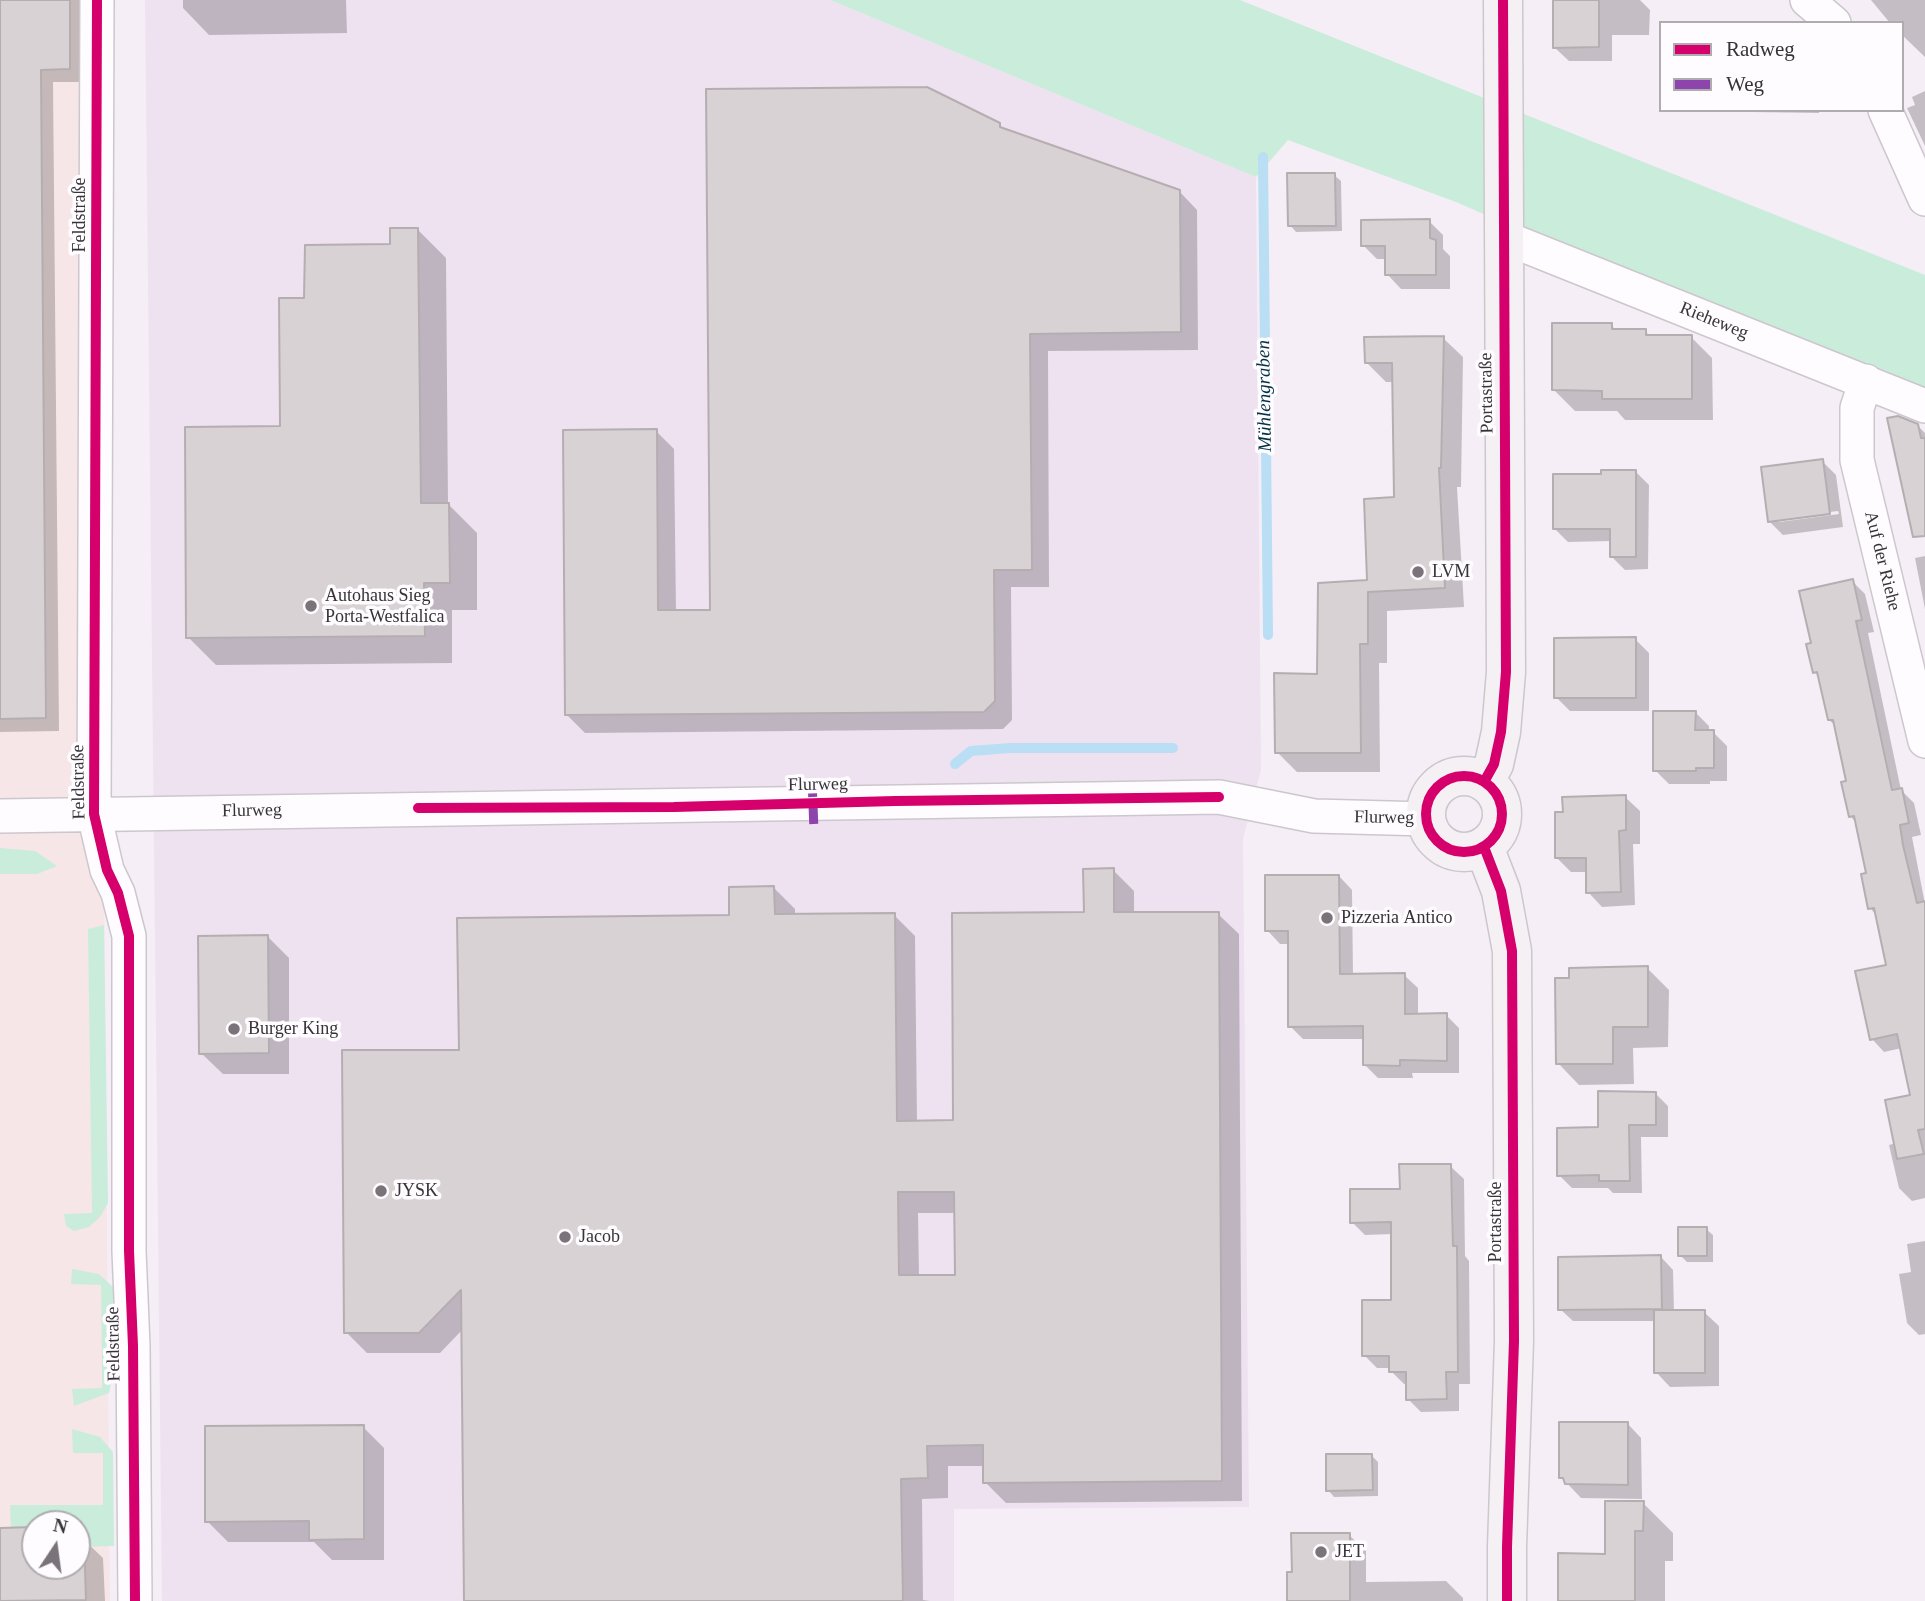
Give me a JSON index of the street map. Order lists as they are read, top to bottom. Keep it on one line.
{"streets":{"main road":["Portastraße"],"street":["Feldstraße","Rieheweg","Auf der Riehe","Flurweg"]},"crossings":[["Feldstraße","Flurweg"],["Rieheweg","Portastraße"],["Rieheweg","Auf der Riehe"],["Portastraße","Flurweg"]],"water":["Mühlengraben"],"places":["LVM","Autohaus Sieg Porta-Westfalica","Pizzeria Antico","Burger King","JYSK","Jacob","JET"],"legend":["Radweg","Weg"],"north":"top"}
